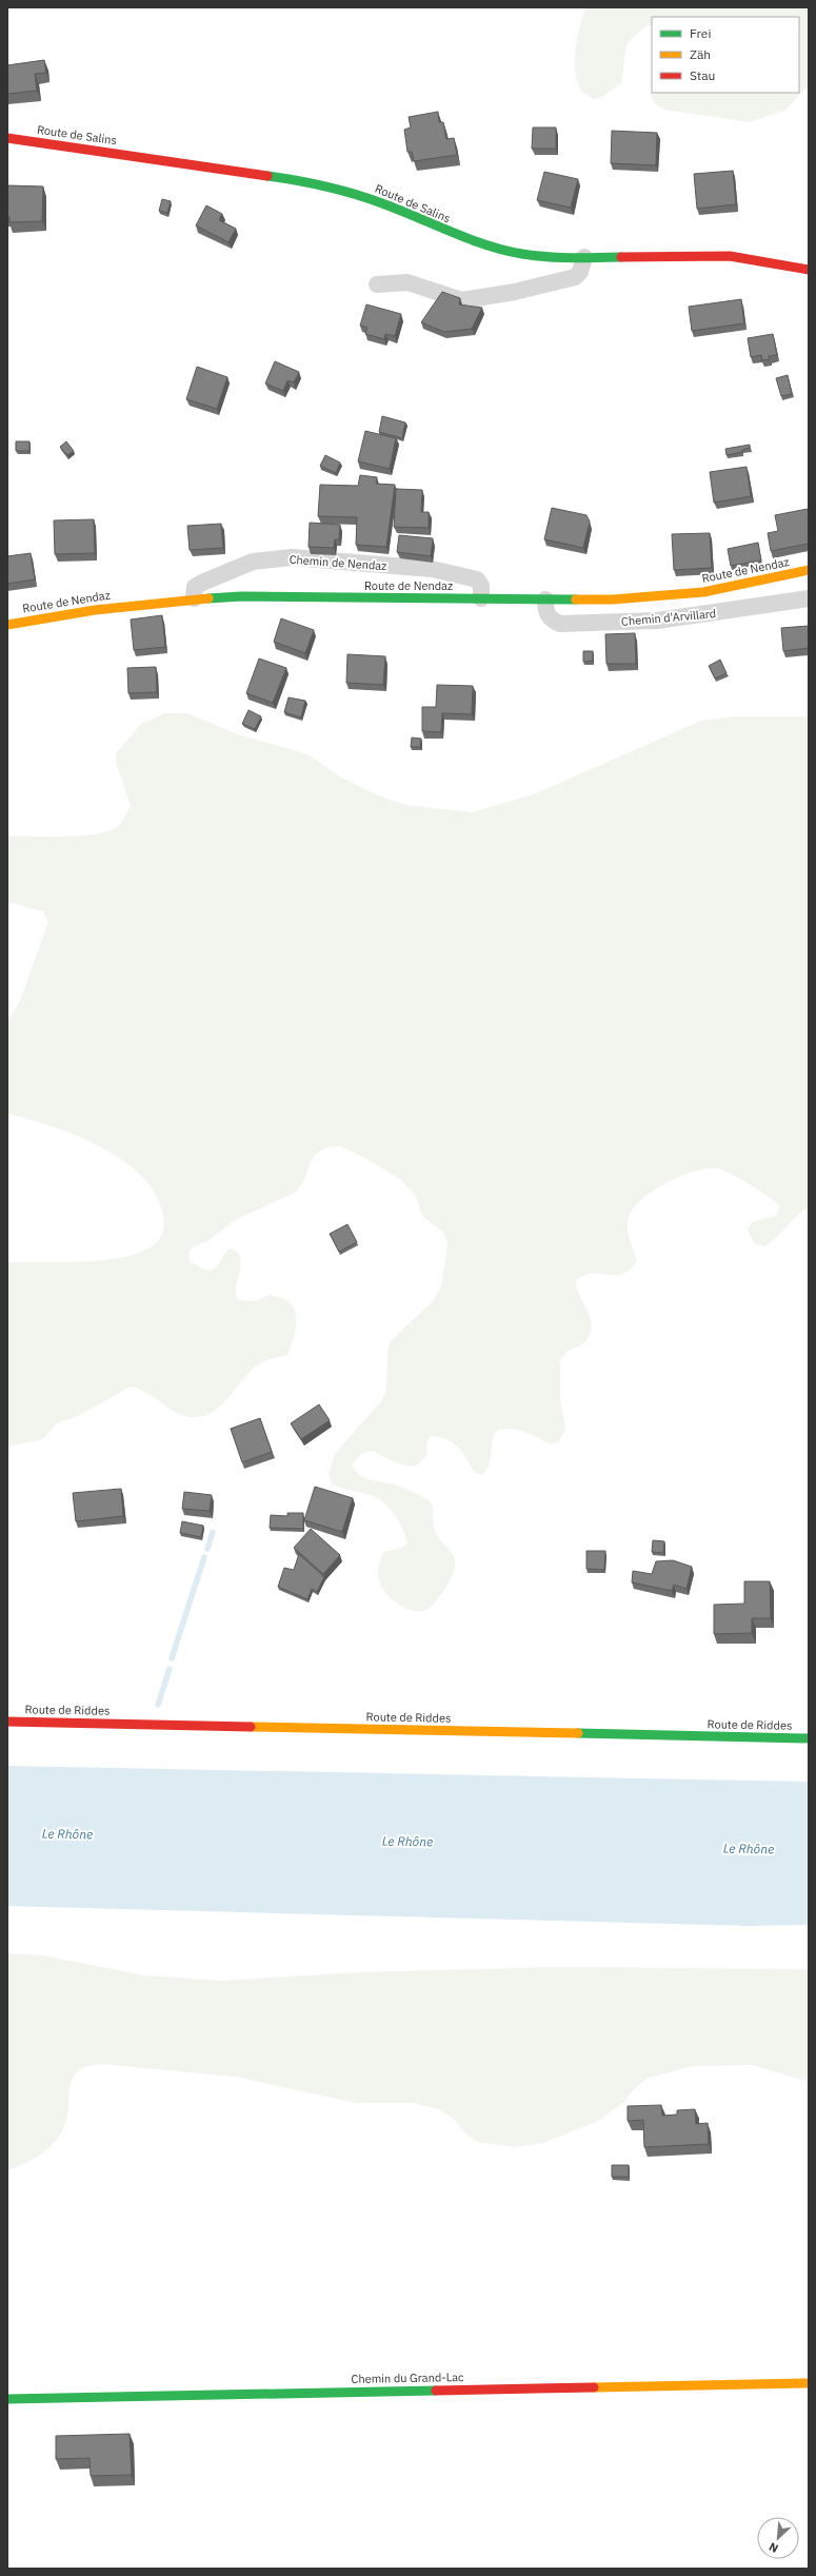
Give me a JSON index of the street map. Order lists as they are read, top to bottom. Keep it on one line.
{"streets":{"street":["Route de Salins","Chemin de Nendaz","Route de Nendaz","Chemin d'Arvillard","Route de Riddes","Chemin du Grand-Lac"]},"crossings":[["Chemin de Nendaz","Route de Nendaz"],["Route de Nendaz","Chemin d'Arvillard"]],"water":["Le Rhône"],"legend":["Frei","Zäh","Stau"],"north":"bottom left"}
